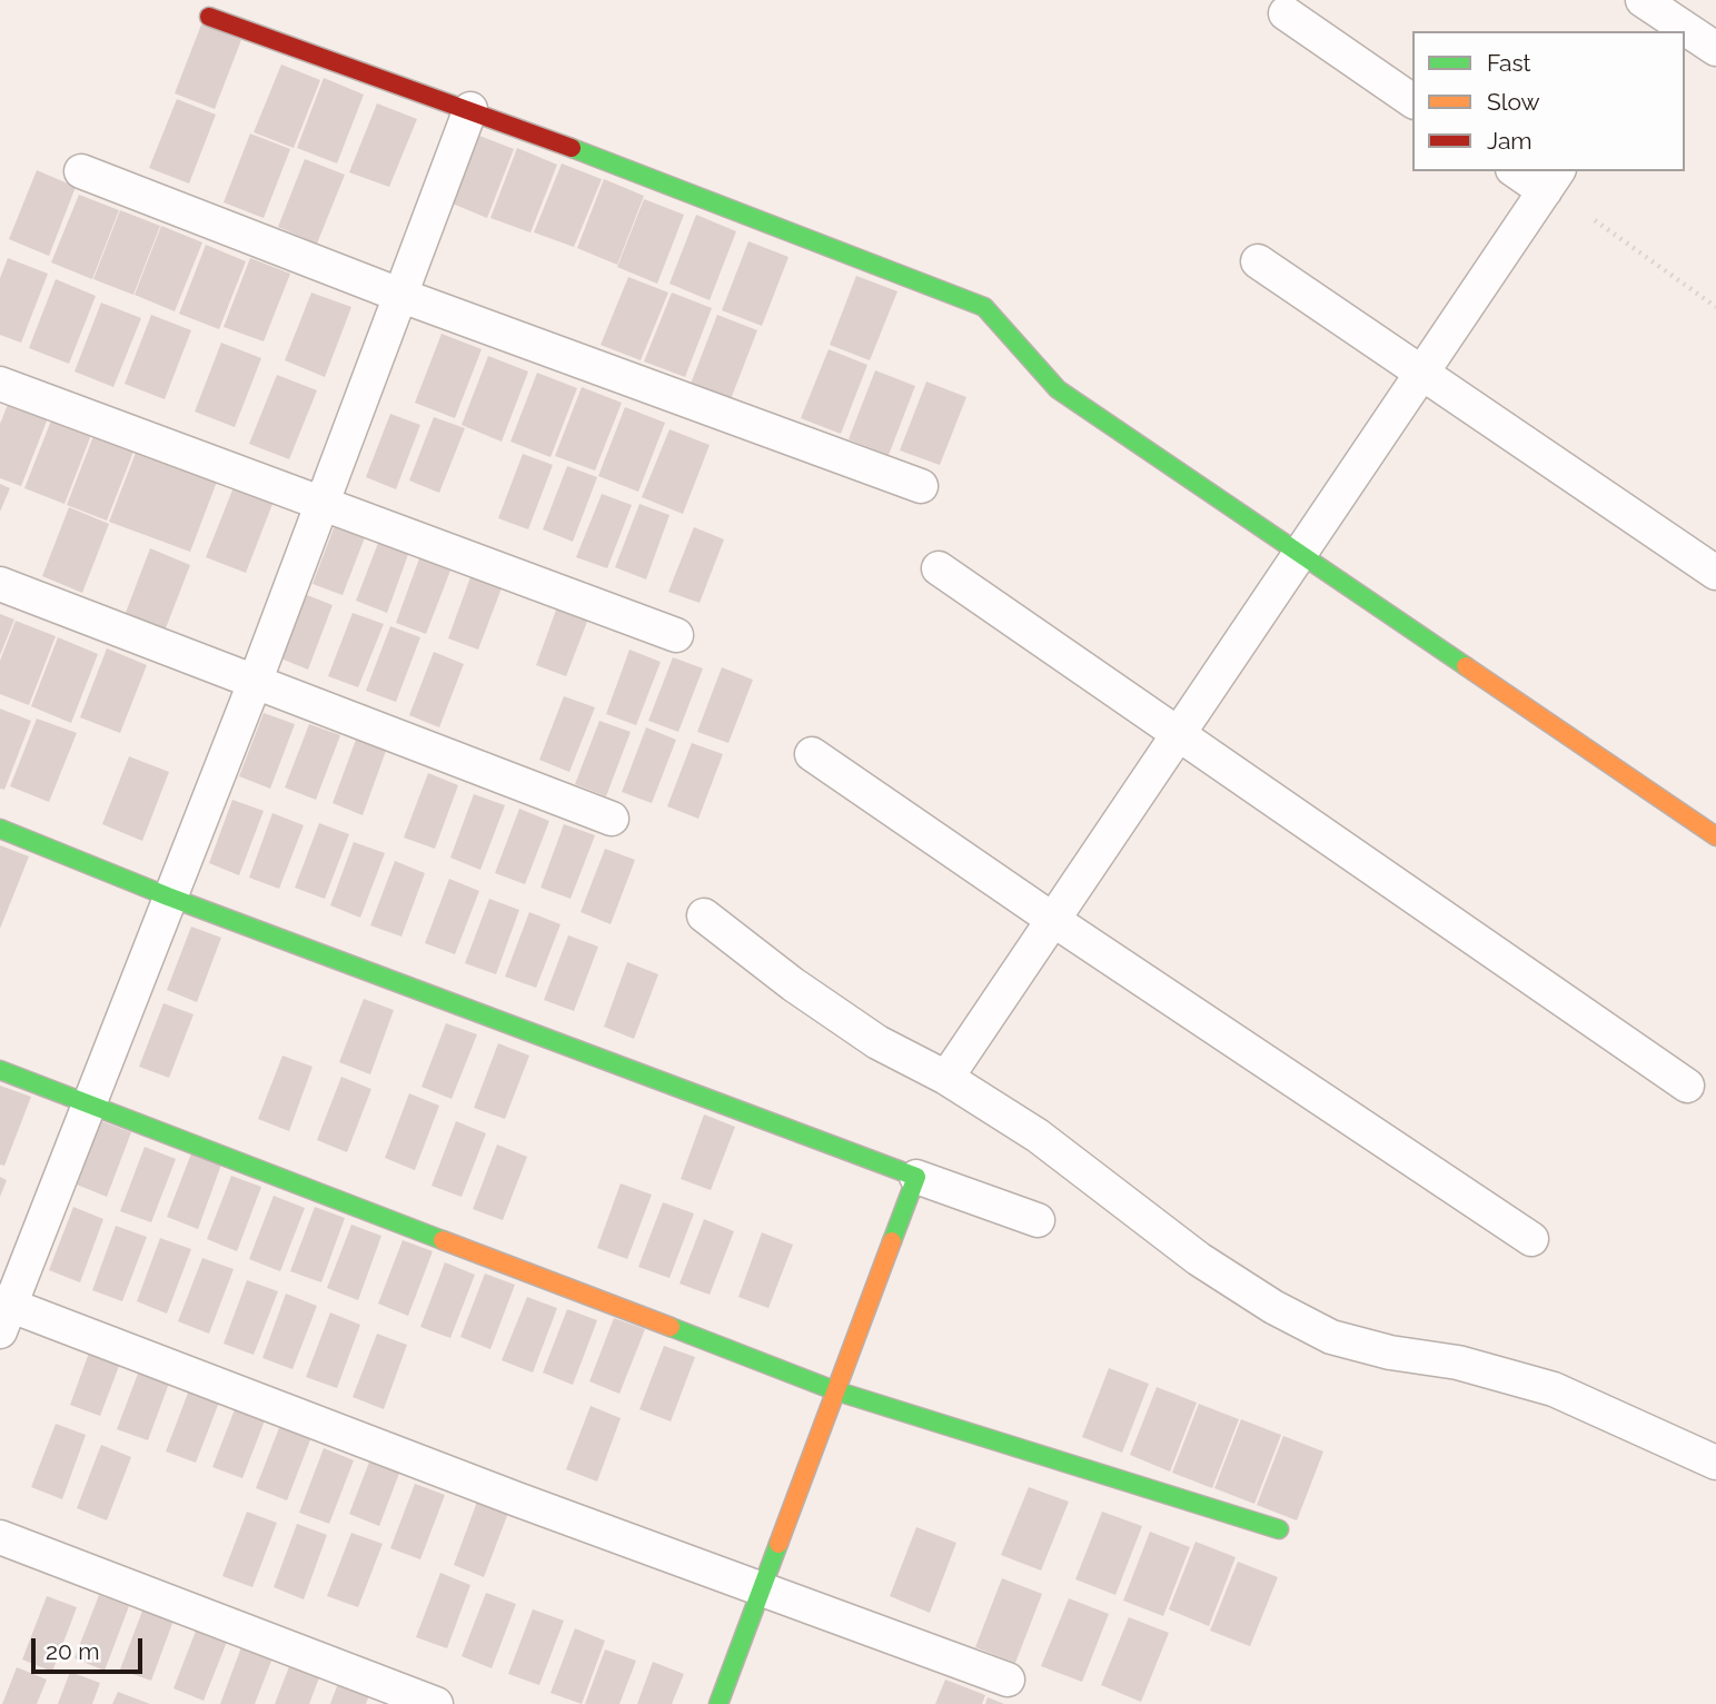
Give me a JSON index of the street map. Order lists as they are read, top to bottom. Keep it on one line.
{"legend":["Fast","Slow","Jam"],"scale_bar":"20 m"}
